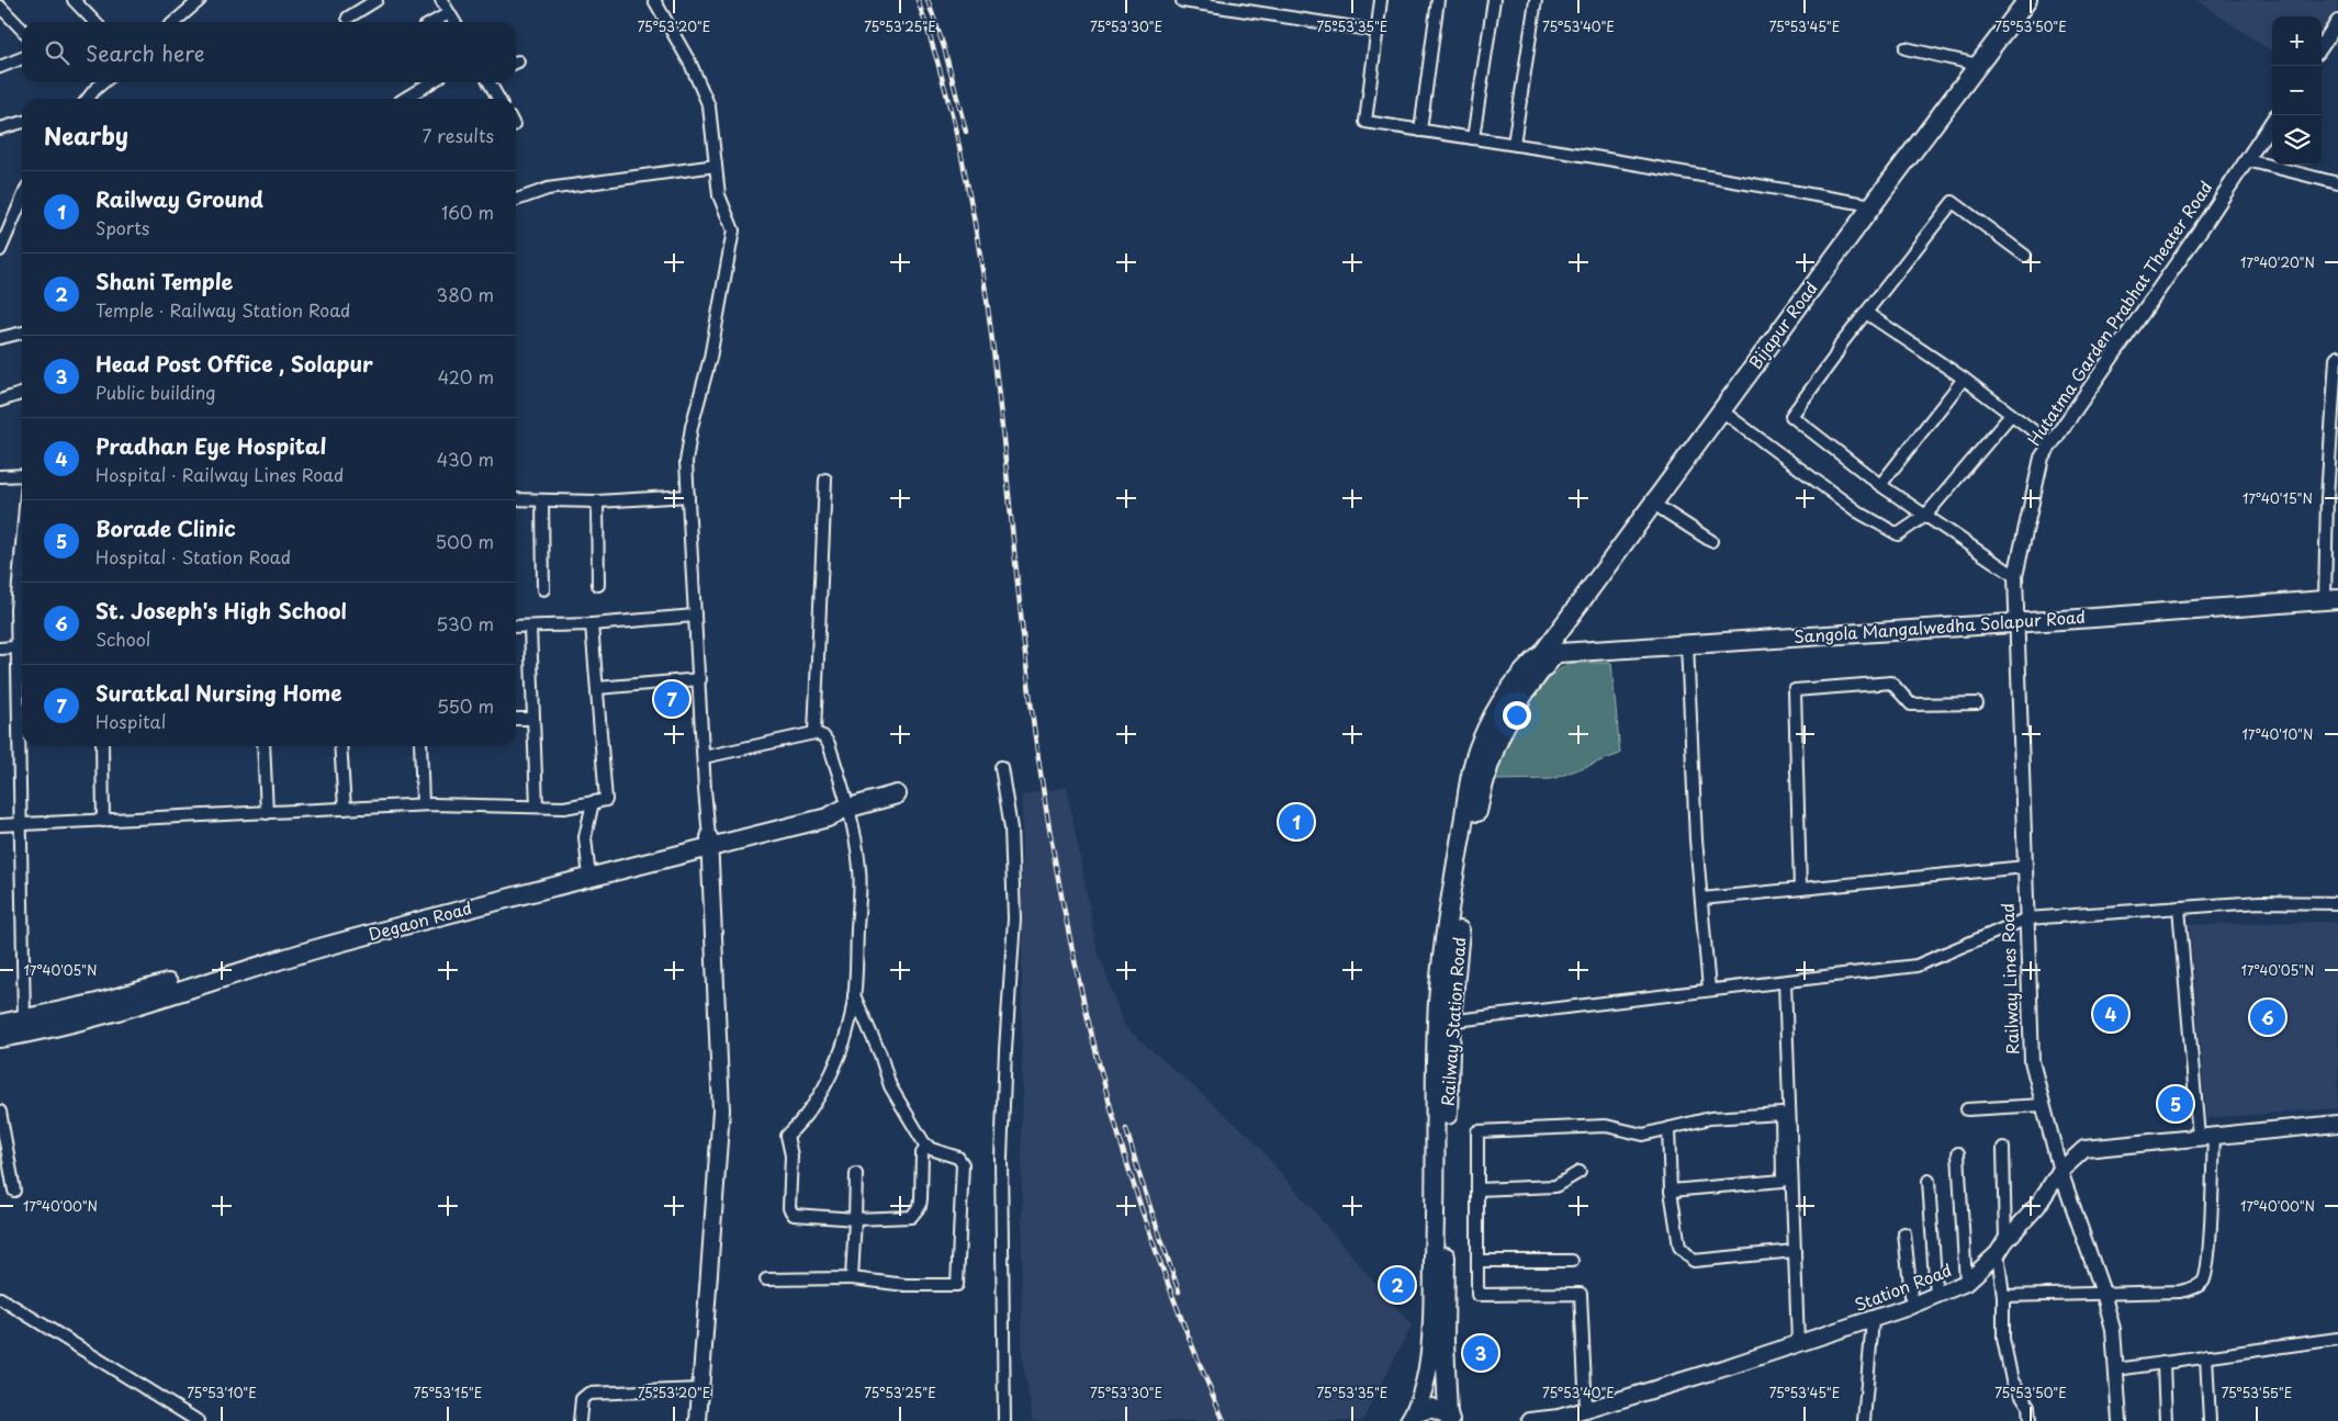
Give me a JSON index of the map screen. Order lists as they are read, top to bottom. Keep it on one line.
{"streets":{"main road":["Bijapur Road","Sangola Mangalwedha Solapur Road","Degaon Road","Railway Station Road","Station Road"],"street":["Hutatma Garden Prabhat Theater Road","Railway Lines Road"]},"crossings":[["Hutatma Garden Prabhat Theater Road","Sangola Mangalwedha Solapur Road"],["Hutatma Garden Prabhat Theater Road","Railway Lines Road"],["Bijapur Road","Sangola Mangalwedha Solapur Road"],["Bijapur Road","Railway Station Road"],["Sangola Mangalwedha Solapur Road","Railway Lines Road"],["Sangola Mangalwedha Solapur Road","Railway Station Road"],["Railway Lines Road","Station Road"]],"page":{"map_buttons":["+","−"],"search":"Search here","heading":["Nearby","7 results"],"list":[{"mark":"1","name":"Railway Ground","note":"Sports","value":"160 m"},{"mark":"2","name":"Shani Temple","note":"Temple · Railway Station Road","value":"380 m"},{"mark":"3","name":"Head Post Office , Solapur","note":"Public building","value":"420 m"},{"mark":"4","name":"Pradhan Eye Hospital","note":"Hospital · Railway Lines Road","value":"430 m"},{"mark":"5","name":"Borade Clinic","note":"Hospital · Station Road","value":"500 m"},{"mark":"6","name":"St. Joseph's High School","note":"School","value":"530 m"},{"mark":"7","name":"Suratkal Nursing Home","note":"Hospital","value":"550 m"}],"pins":["7","1","4","6","5","2","3"]},"coordinates":["75°53'20\"E","75°53'25\"E","75°53'30\"E","75°53'35\"E","75°53'40\"E","75°53'45\"E","75°53'50\"E","17°40'20\"N","17°40'15\"N","17°40'10\"N","17°40'05\"N","17°40'00\"N","75°53'10\"E","75°53'15\"E","75°53'55\"E"]}
